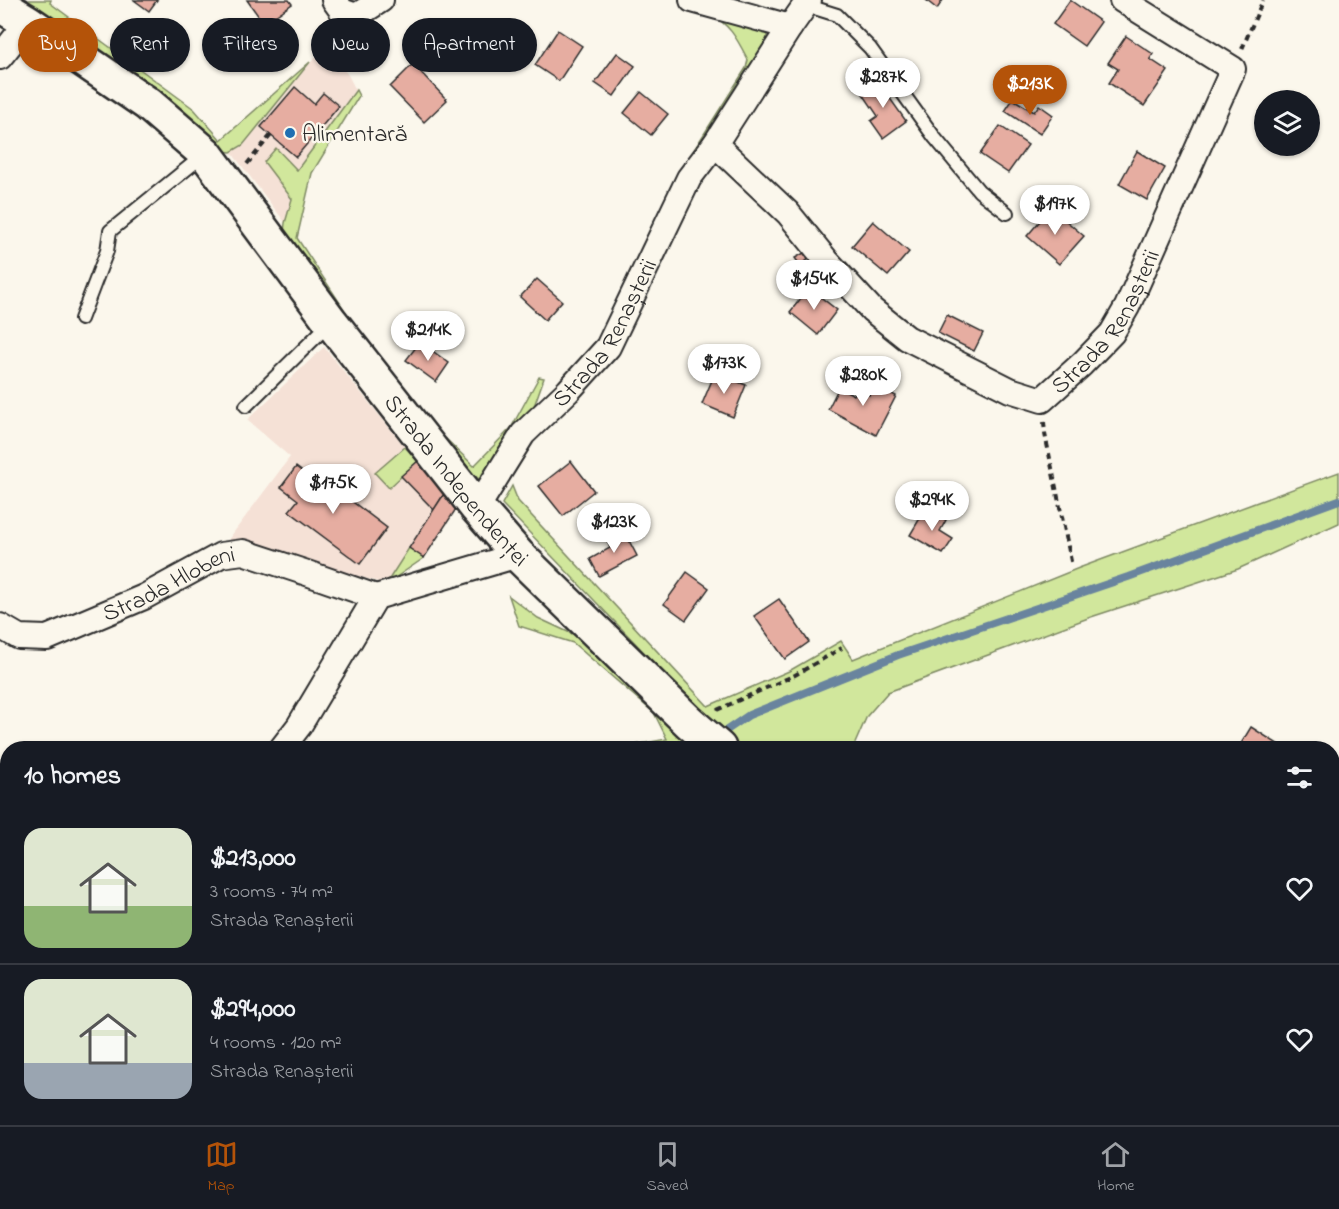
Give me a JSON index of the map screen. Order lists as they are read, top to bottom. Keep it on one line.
{"streets":{"main road":["Strada Independenței"],"street":["Strada Renașterii","Strada Hlobeni"]},"crossings":[["Strada Renașterii","Strada Independenței"]],"places":["Alimentară"],"page":{"chip":["Buy","Rent","Filters","New","Apartment"],"price":["$287K","$213K","$197K","$154K","$214K","$173K","$280K","$175K","$294K","$123K"],"heading":"10 homes","list":[{"name":"$213,000","note":"3 rooms · 74 m² · Strada Renașterii"},{"name":"$294,000","note":"4 rooms · 120 m² · Strada Renașterii"}],"tabs":["Map","Saved","Home"]}}
